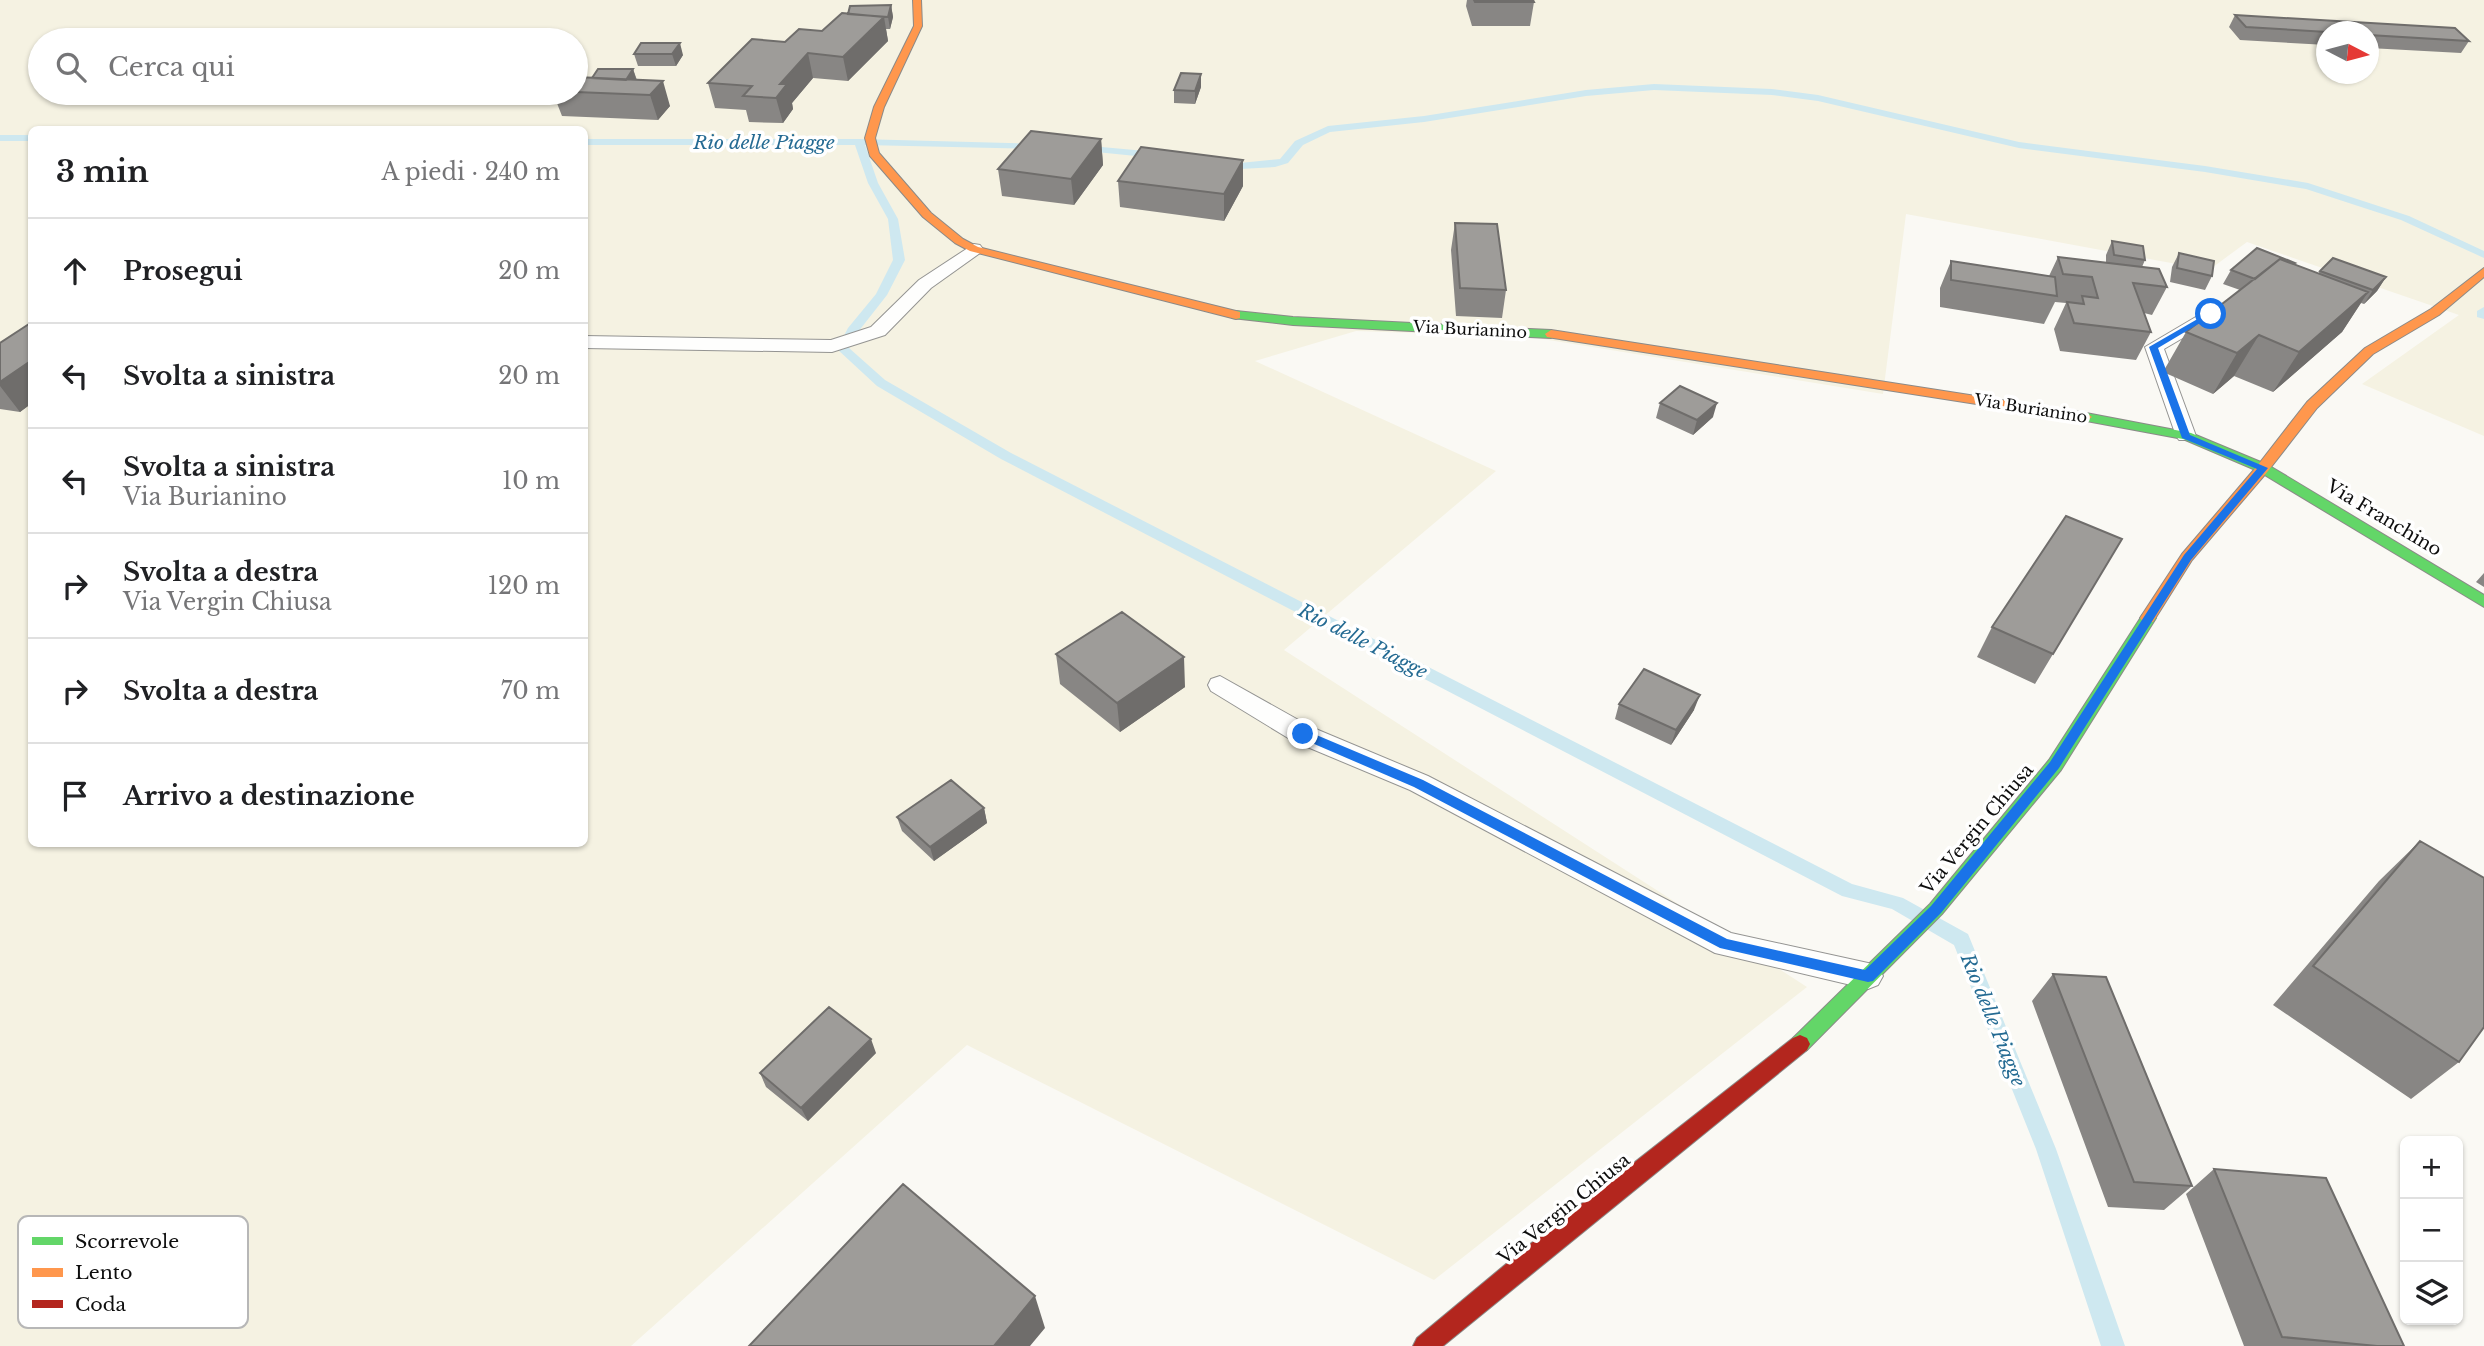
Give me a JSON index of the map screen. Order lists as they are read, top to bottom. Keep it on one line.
{"streets":{"street":["Via Burianino","Via Franchino","Via Vergin Chiusa"]},"crossings":[["Via Burianino","Via Franchino"],["Via Burianino","Via Vergin Chiusa"],["Via Franchino","Via Vergin Chiusa"]],"water":["Rio delle Piagge"],"legend":["Scorrevole","Lento","Coda"],"north":"right","page":{"search":"Cerca qui","heading":["3 min","A piedi · 240 m"],"list":[["Prosegui","20 m"],["Svolta a sinistra","20 m"],["Svolta a sinistra","Via Burianino","10 m"],["Svolta a destra","Via Vergin Chiusa","120 m"],["Svolta a destra","70 m"],"Arrivo a destinazione"],"map_buttons":["+","−"]}}
